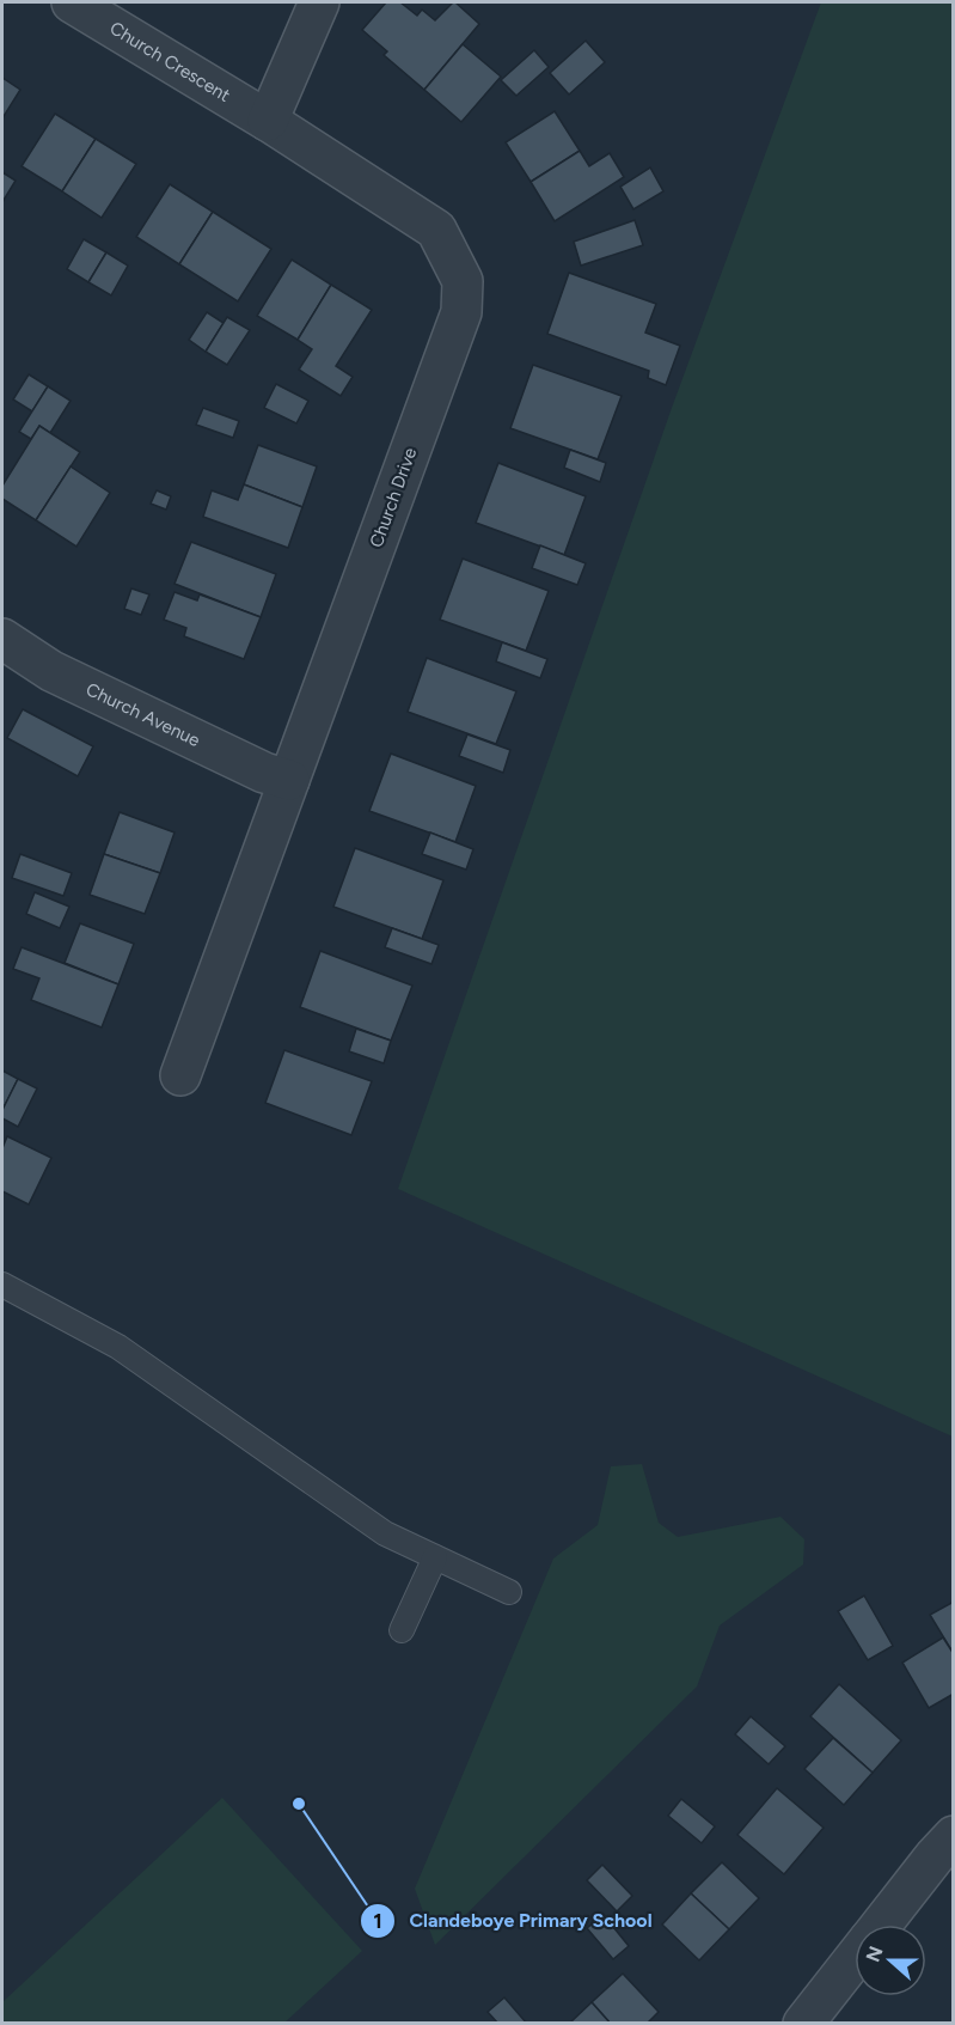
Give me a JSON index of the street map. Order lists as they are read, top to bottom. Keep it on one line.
{"streets":{"street":["Church Crescent","Church Drive","Church Avenue"]},"crossings":[["Church Crescent","Church Drive"],["Church Drive","Church Avenue"]],"places":["Clandeboye Primary School"],"north":"left"}
